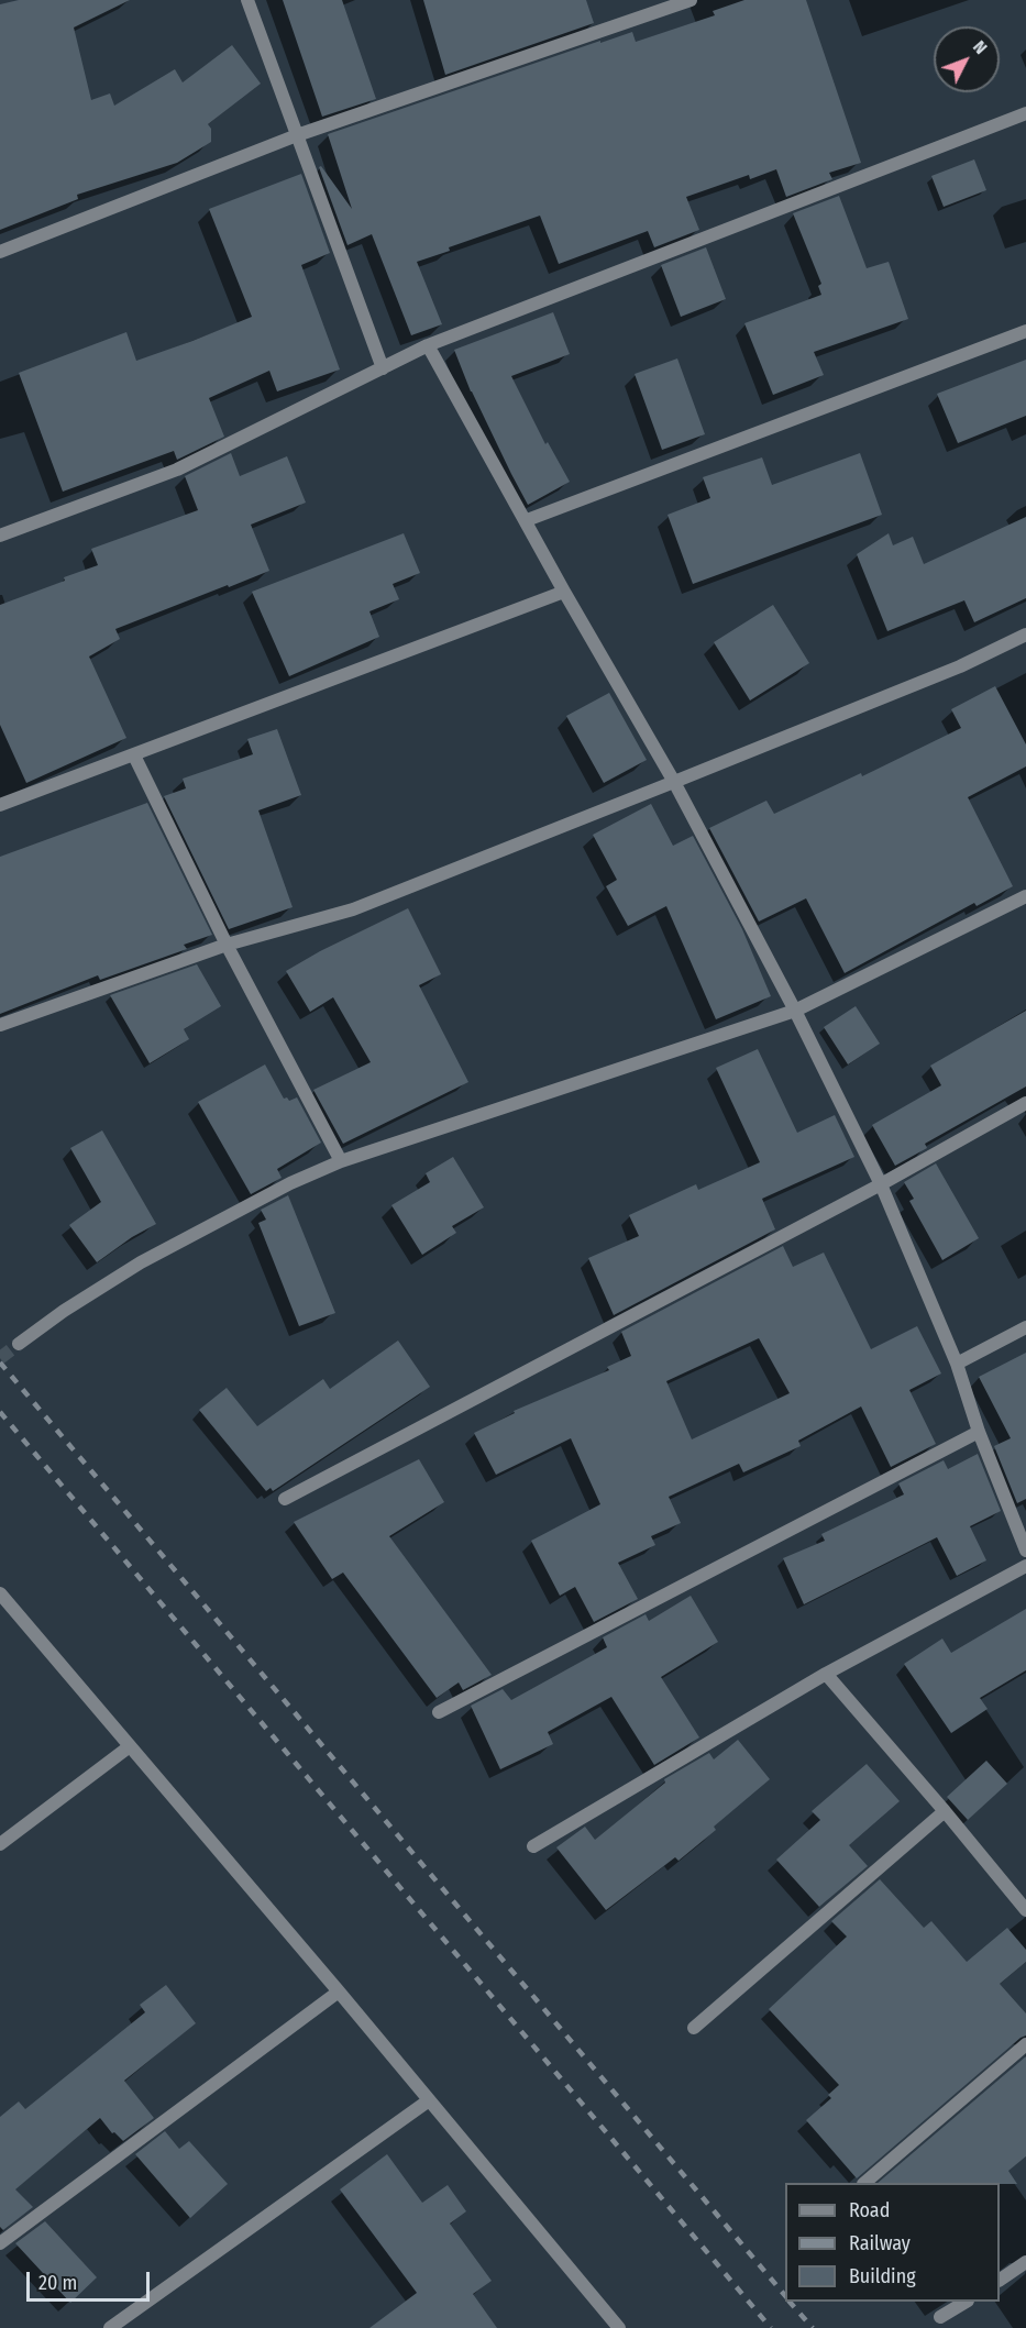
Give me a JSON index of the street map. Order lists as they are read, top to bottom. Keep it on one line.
{"legend":["Road","Railway","Building"],"scale_bar":"20 m","north":"top right"}
